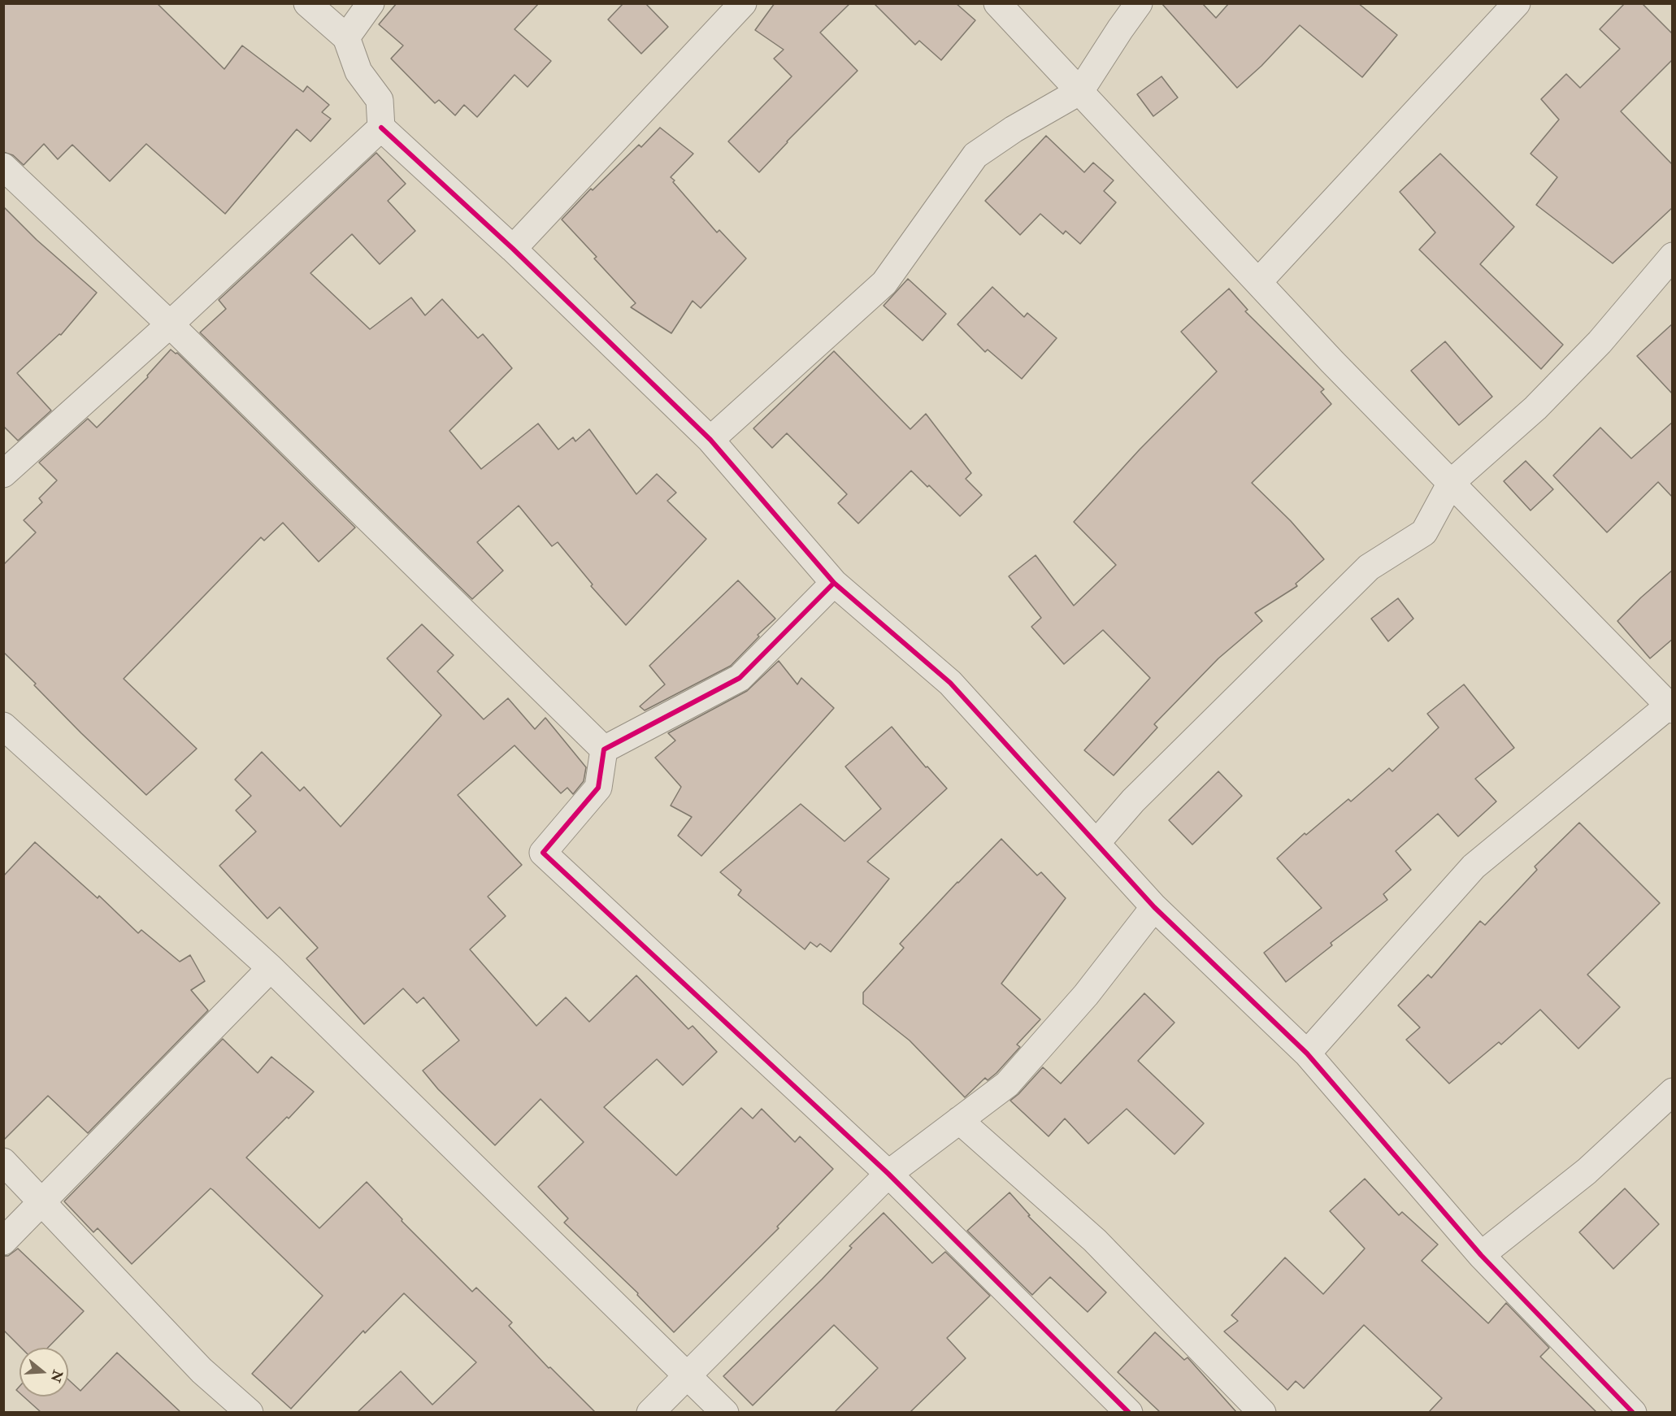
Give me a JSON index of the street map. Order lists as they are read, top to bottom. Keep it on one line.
{"north":"right"}
